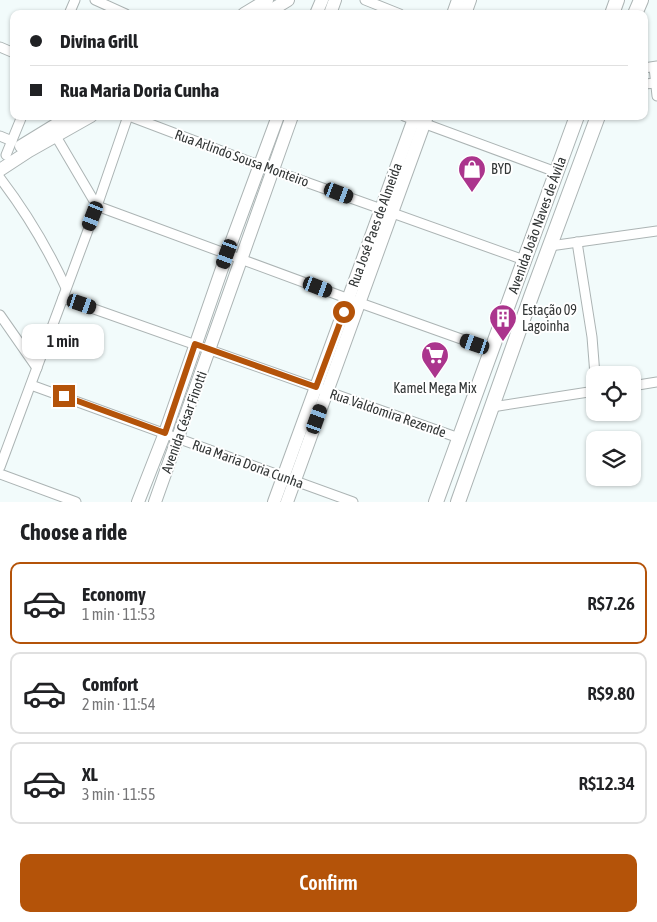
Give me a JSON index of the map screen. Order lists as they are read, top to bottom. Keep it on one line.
{"streets":{"main road":["Rua José Paes de Almeida","Avenida João Naves de Ávila","Avenida César Finotti"],"street":["Rua Arlindo Sousa Monteiro","Rua Valdomira Rezende","Rua Maria Doria Cunha"]},"crossings":[["Rua Arlindo Sousa Monteiro","Rua José Paes de Almeida"],["Rua Arlindo Sousa Monteiro","Avenida João Naves de Ávila"],["Rua Arlindo Sousa Monteiro","Avenida César Finotti"],["Rua José Paes de Almeida","Rua Valdomira Rezende"],["Rua José Paes de Almeida","Rua Maria Doria Cunha"],["Avenida João Naves de Ávila","Rua Valdomira Rezende"],["Rua Valdomira Rezende","Avenida César Finotti"],["Avenida César Finotti","Rua Maria Doria Cunha"]],"places":{"shop":["BYD"],"building":["Estação 09 Lagoinha"],"supermarket":["Kamel Mega Mix"]},"page":{"banner":["Divina Grill","Rua Maria Doria Cunha"],"bubble":"1 min","heading":"Choose a ride","list":[{"name":"Economy","note":"1 min · 11:53","value":"R$7.26"},{"name":"Comfort","note":"2 min · 11:54","value":"R$9.80"},{"name":"XL","note":"3 min · 11:55","value":"R$12.34"}],"buttons":"Confirm"}}
